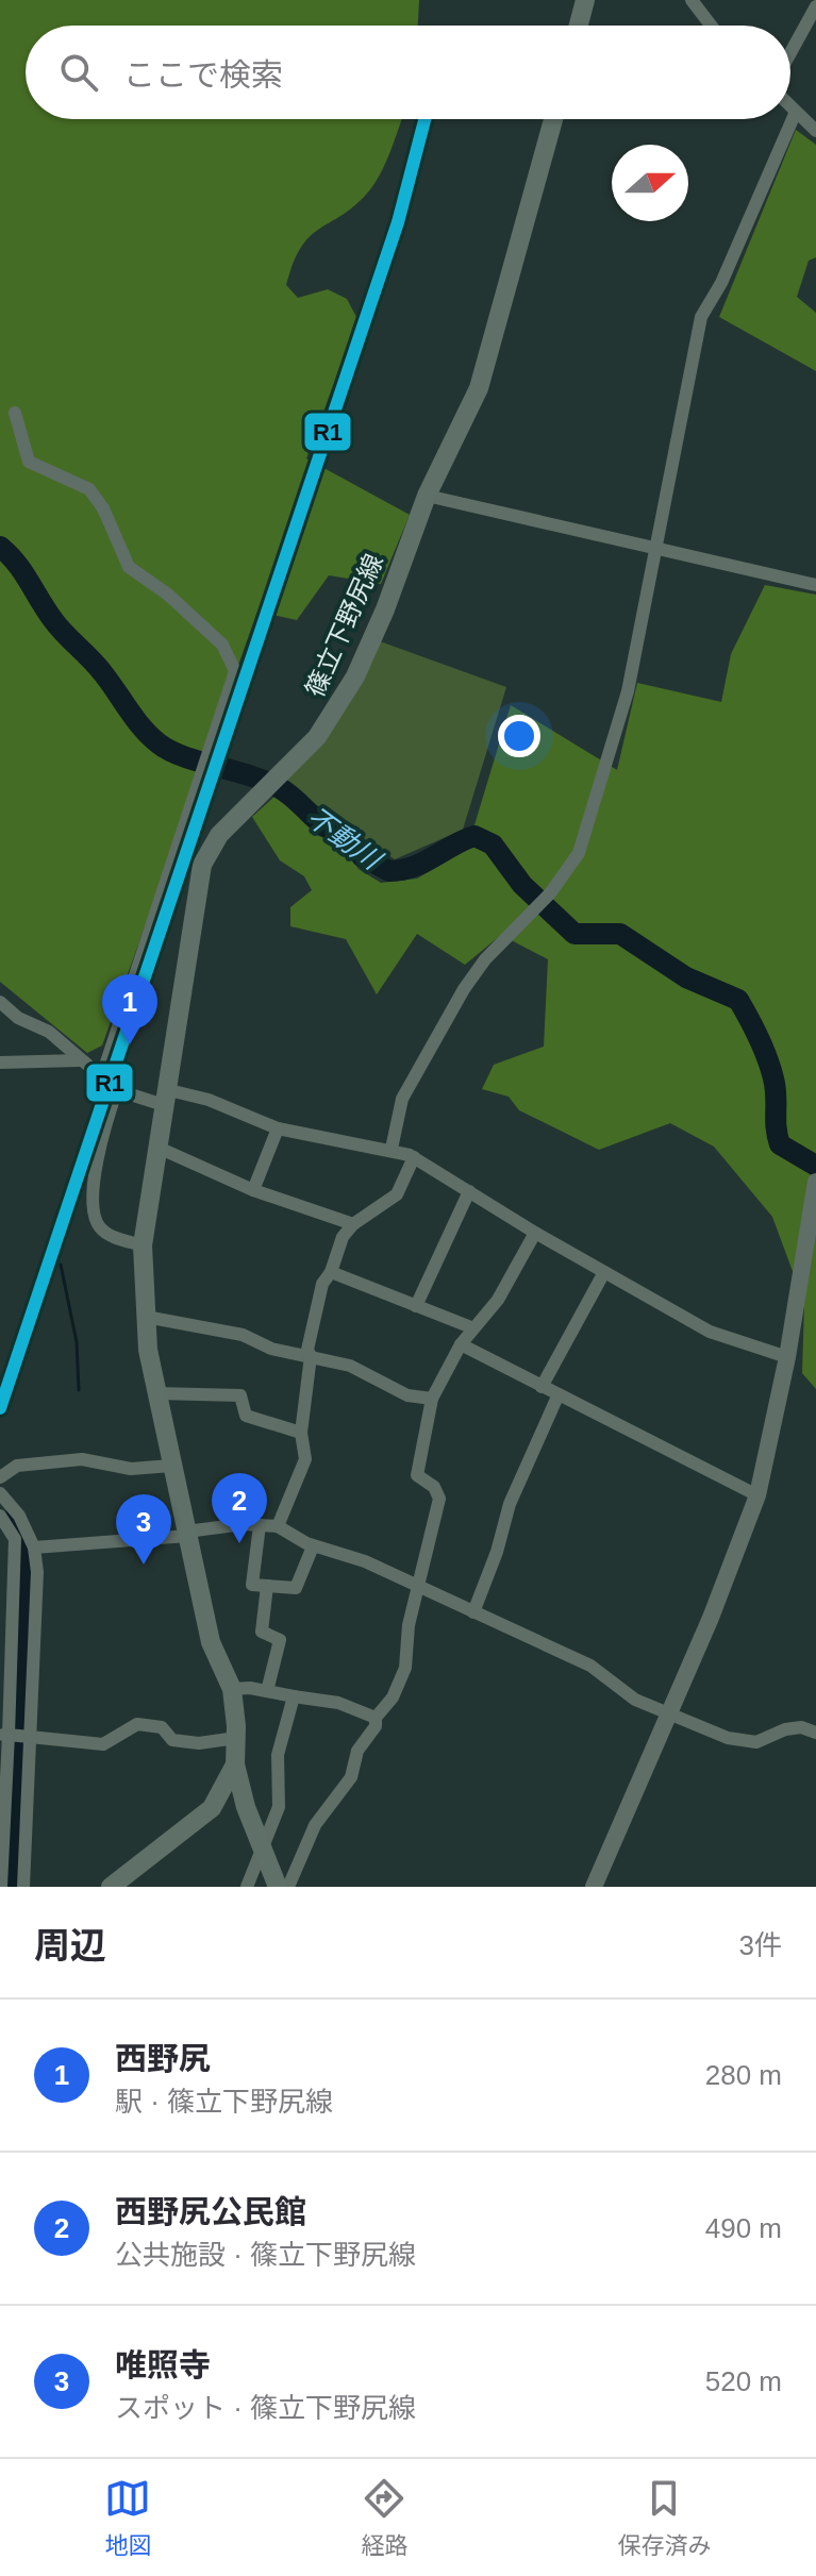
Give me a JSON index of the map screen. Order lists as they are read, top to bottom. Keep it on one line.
{"streets":{"main road":["篠立下野尻線"]},"water":["不動川"],"lines":["transit line R1"],"north":"right","page":{"search":"ここで検索","pins":["1","2","3"],"heading":["周辺","3件"],"list":[{"mark":"1","name":"西野尻","note":"駅 · 篠立下野尻線","value":"280 m"},{"mark":"2","name":"西野尻公民館","note":"公共施設 · 篠立下野尻線","value":"490 m"},{"mark":"3","name":"唯照寺","note":"スポット · 篠立下野尻線","value":"520 m"}],"nav":["地図","経路","保存済み"]}}
